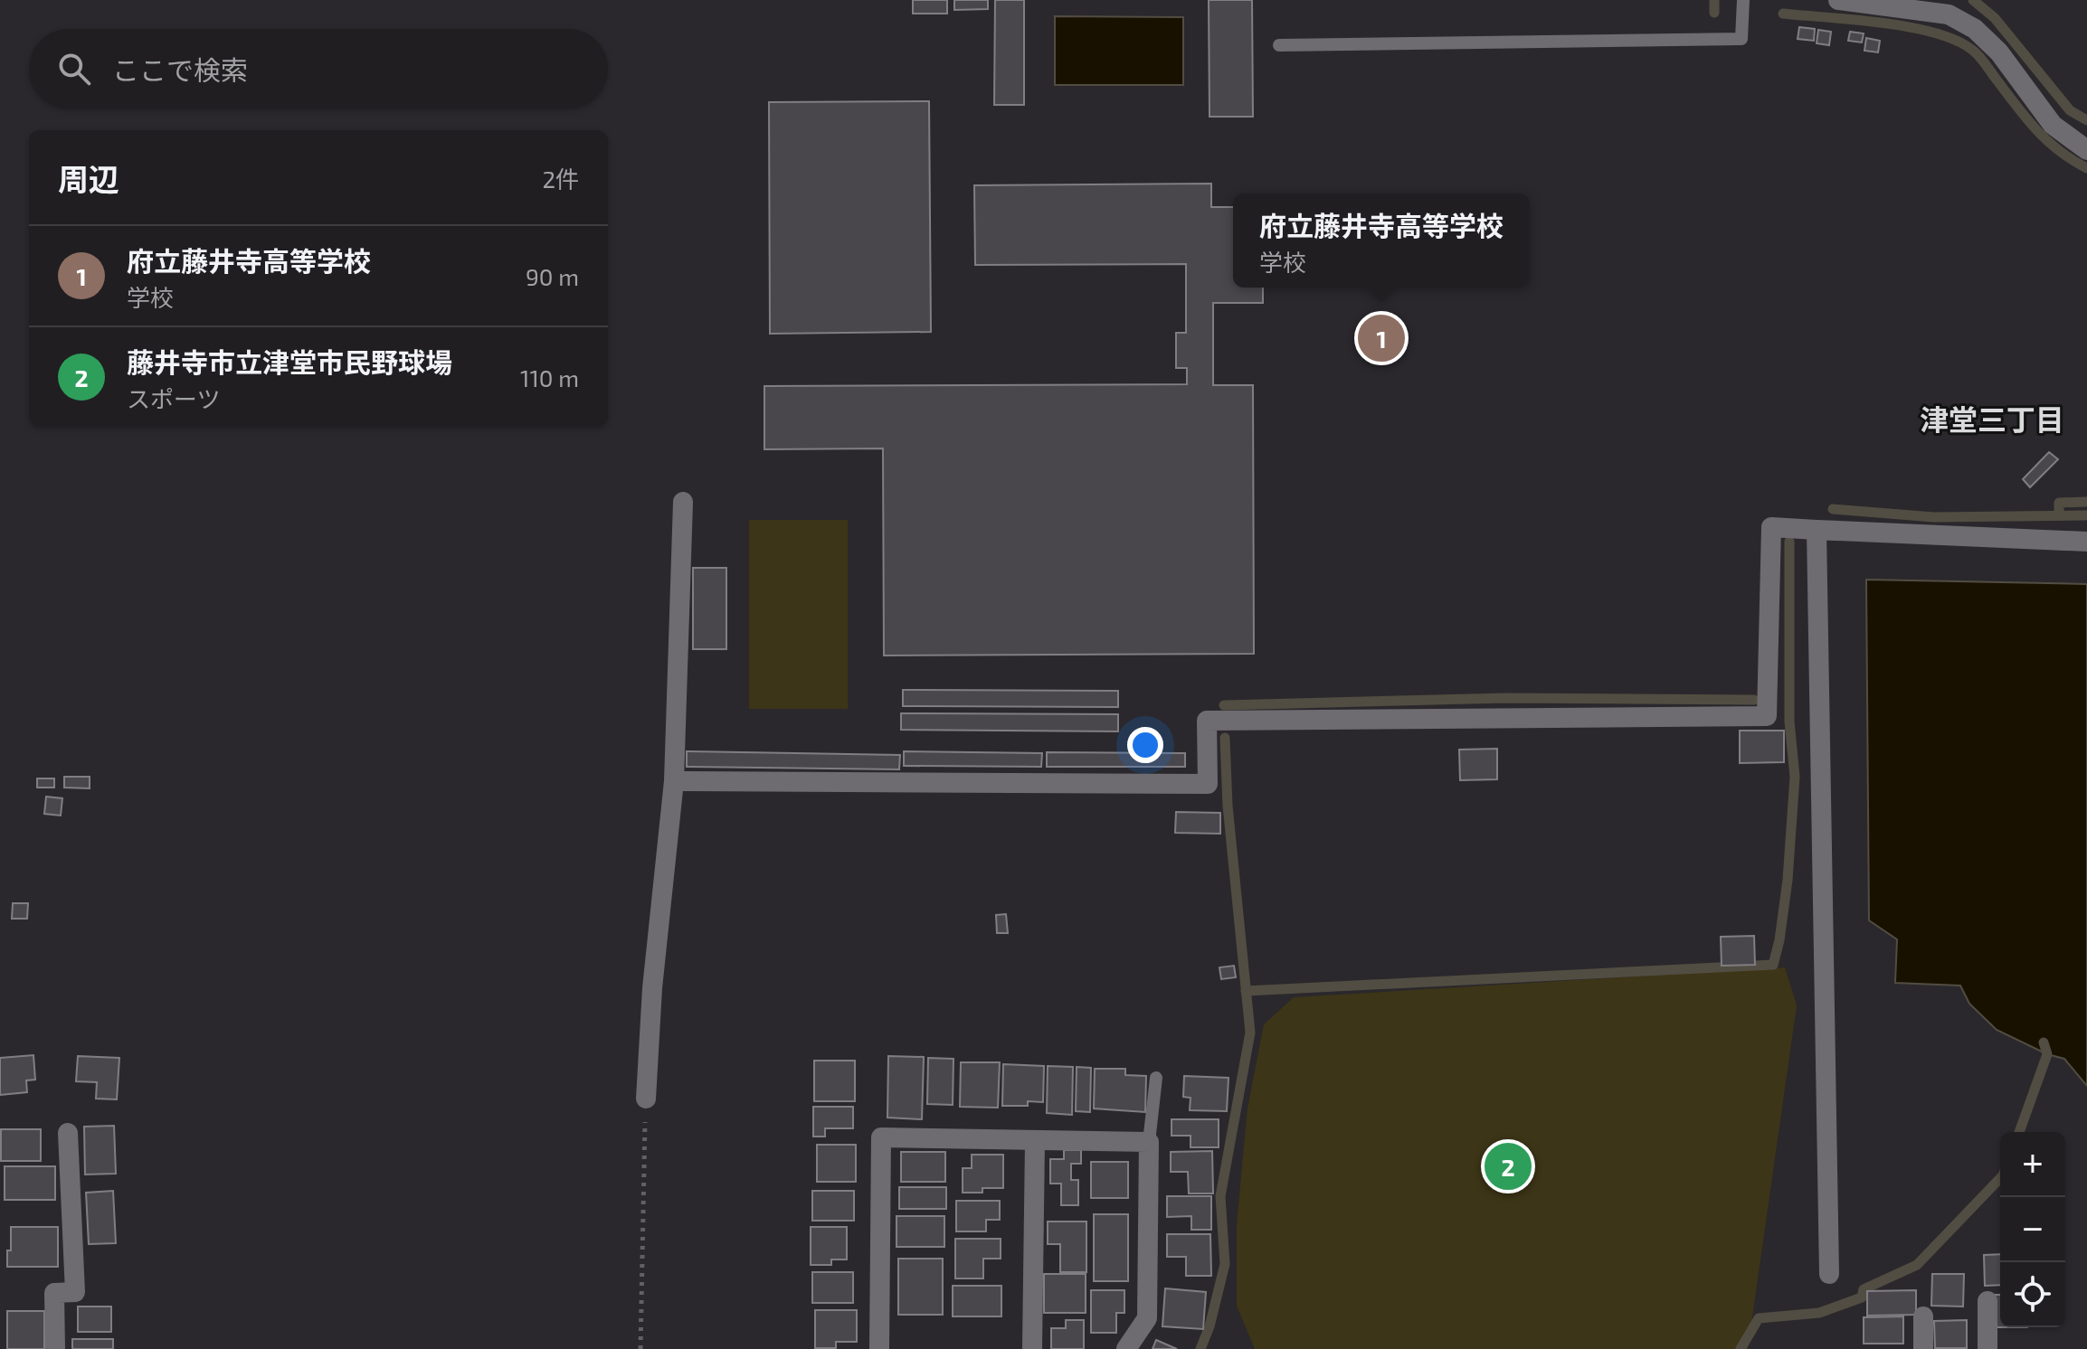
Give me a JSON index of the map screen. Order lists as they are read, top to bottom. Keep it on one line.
{"districts":["津堂三丁目"],"page":{"search":"ここで検索","heading":["周辺","2件"],"popup":["府立藤井寺高等学校","学校"],"list":[{"mark":"1","name":"府立藤井寺高等学校","note":"学校","value":"90 m"},{"mark":"2","name":"藤井寺市立津堂市民野球場","note":"スポーツ","value":"110 m"}],"pins":["1","2"],"map_buttons":["+","−"]}}
